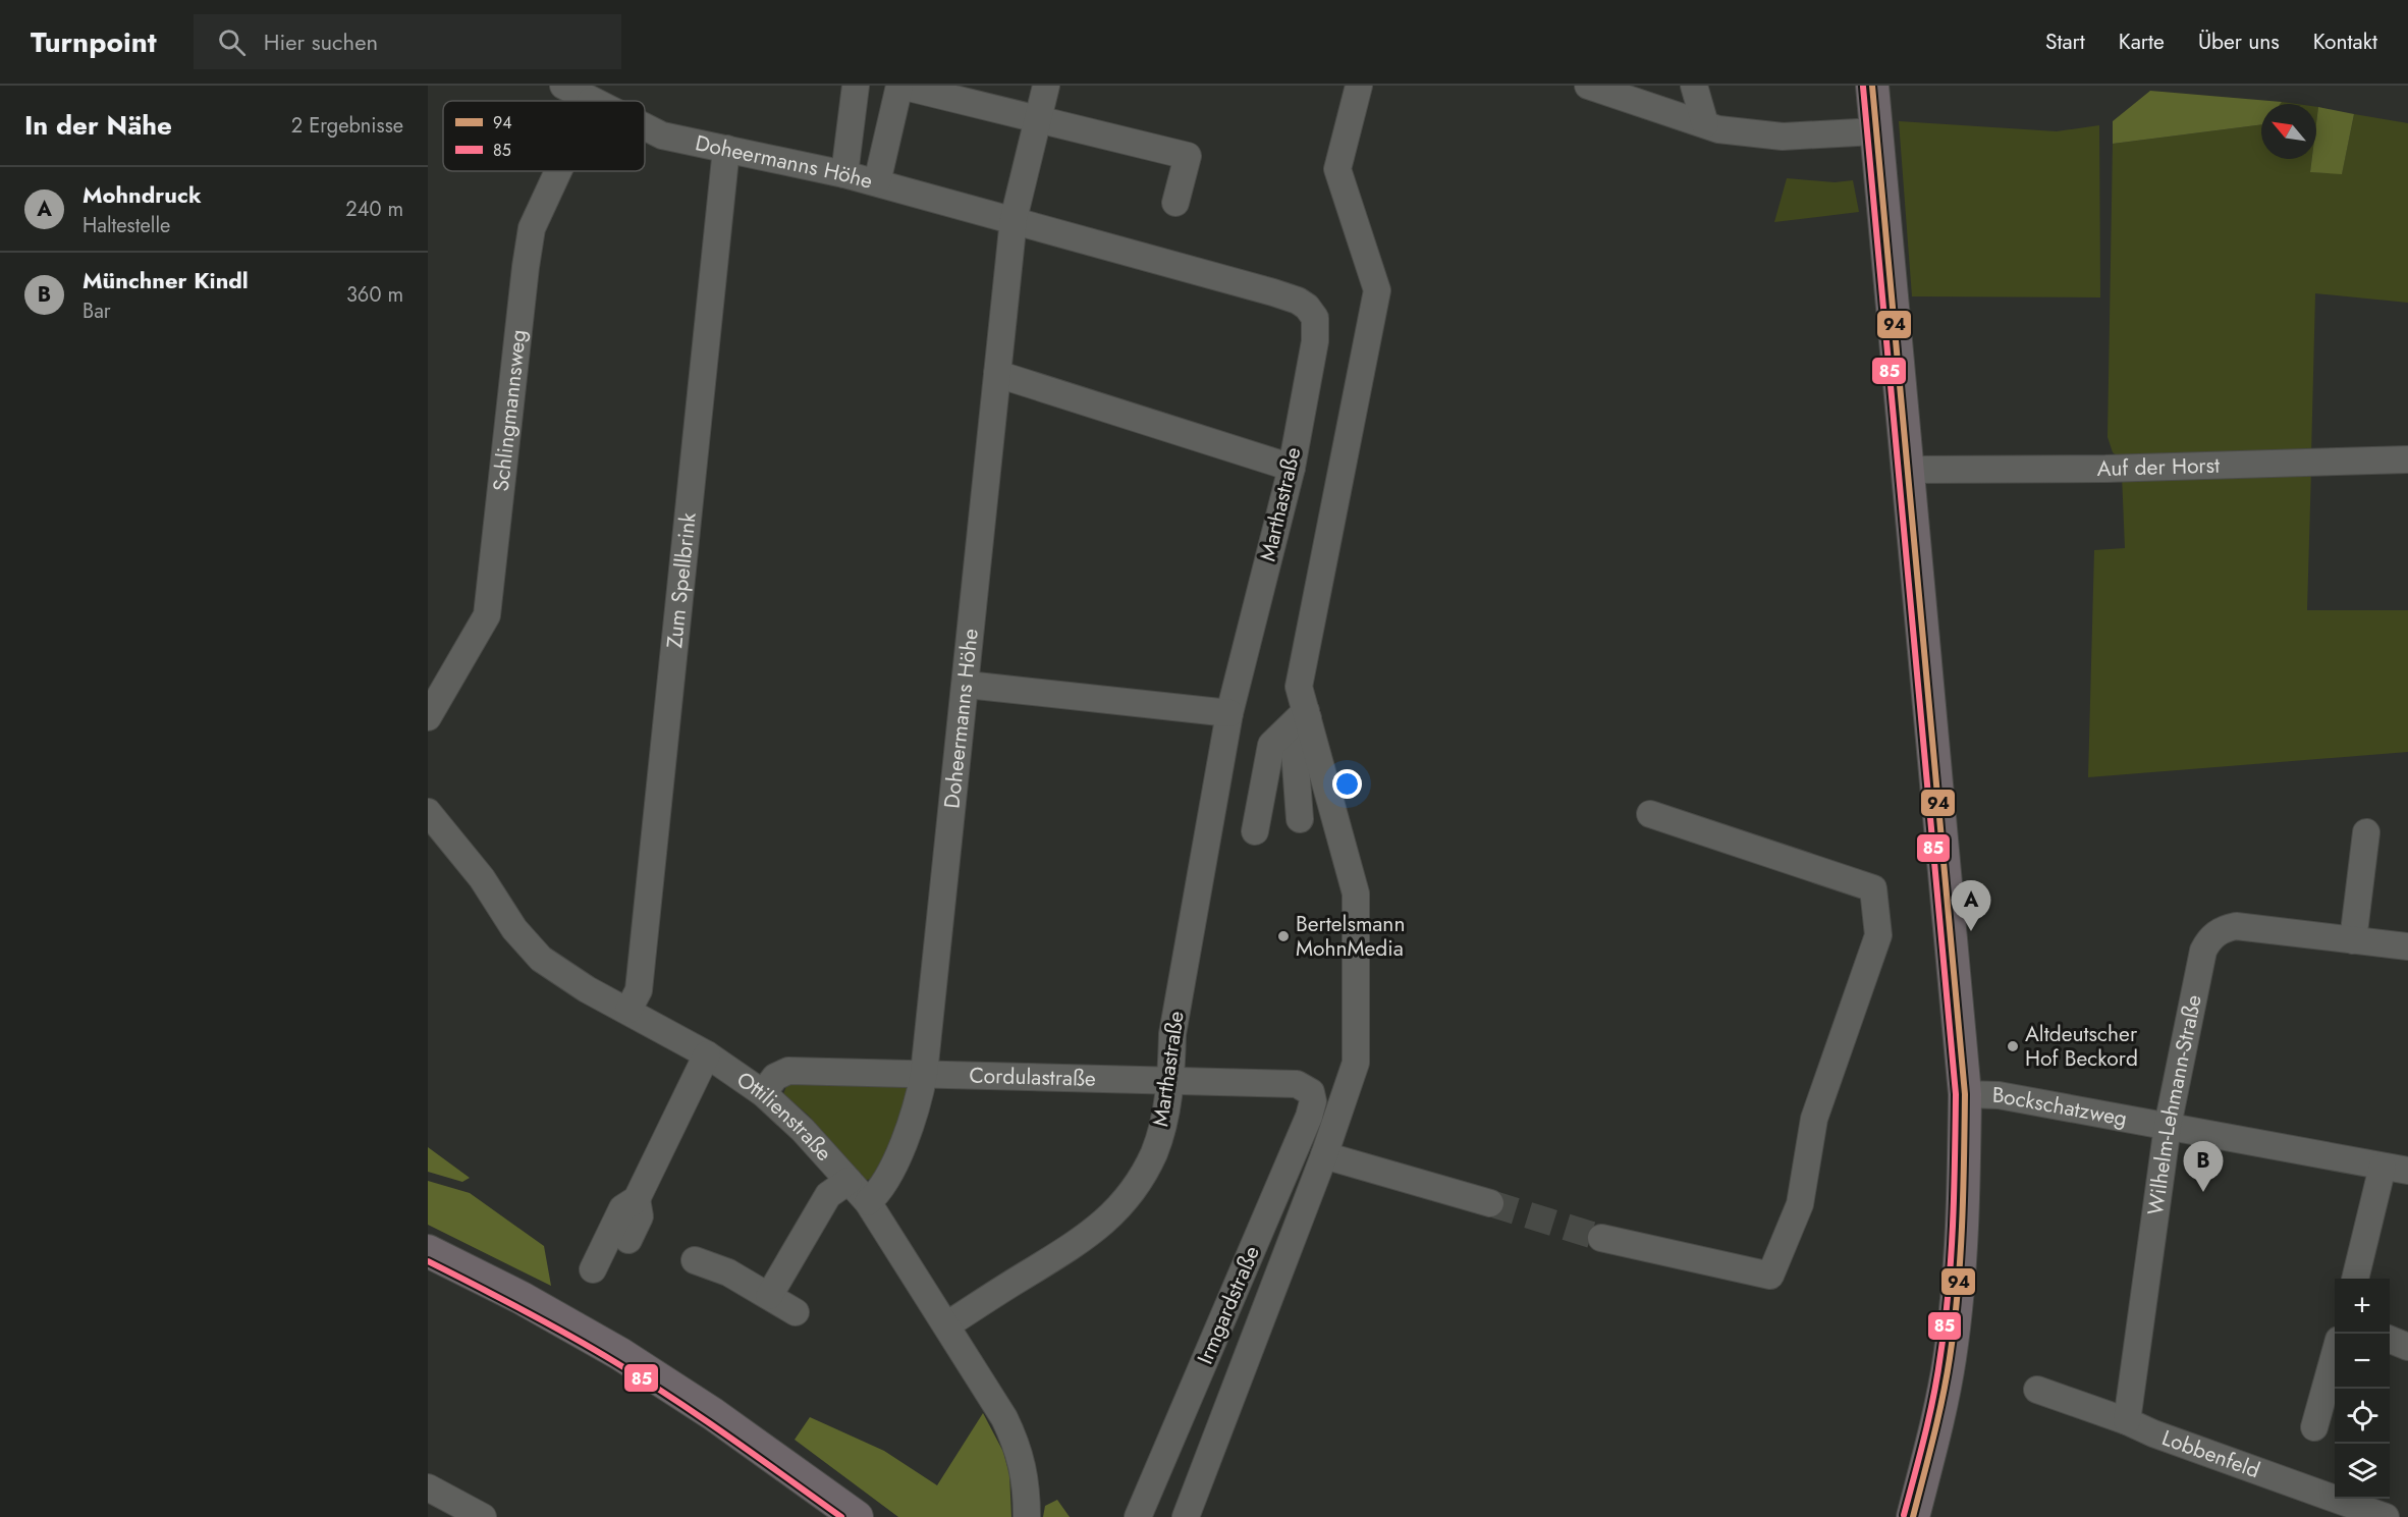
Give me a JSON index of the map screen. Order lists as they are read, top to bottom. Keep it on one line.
{"streets":{"street":["Doheermanns Höhe","Schlingmannsweg","Auf der Horst","Marthastraße","Zum Spellbrink","Cordulastraße","Wilhelm-Lehmann-Straße","Bockschatzweg","Ottilienstraße","Irmgardstraße","Lobbenfeld"]},"crossings":[["Doheermanns Höhe","Marthastraße"],["Doheermanns Höhe","Zum Spellbrink"],["Doheermanns Höhe","Cordulastraße"],["Doheermanns Höhe","Ottilienstraße"],["Marthastraße","Cordulastraße"],["Marthastraße","Ottilienstraße"],["Zum Spellbrink","Ottilienstraße"],["Cordulastraße","Ottilienstraße"],["Cordulastraße","Irmgardstraße"],["Wilhelm-Lehmann-Straße","Bockschatzweg"],["Wilhelm-Lehmann-Straße","Lobbenfeld"]],"places":["Bertelsmann MohnMedia","Altdeutscher Hof Beckord"],"lines":["transit line 94","transit line 85"],"legend":["94","85"],"north":"top left","page":{"header":"Turnpoint","search":"Hier suchen","nav":["Start","Karte","Über uns","Kontakt"],"heading":["In der Nähe","2 Ergebnisse"],"list":[{"mark":"A","name":"Mohndruck","note":"Haltestelle","value":"240 m"},{"mark":"B","name":"Münchner Kindl","note":"Bar","value":"360 m"}],"pins":["A","B"],"map_buttons":["+","−"]}}
